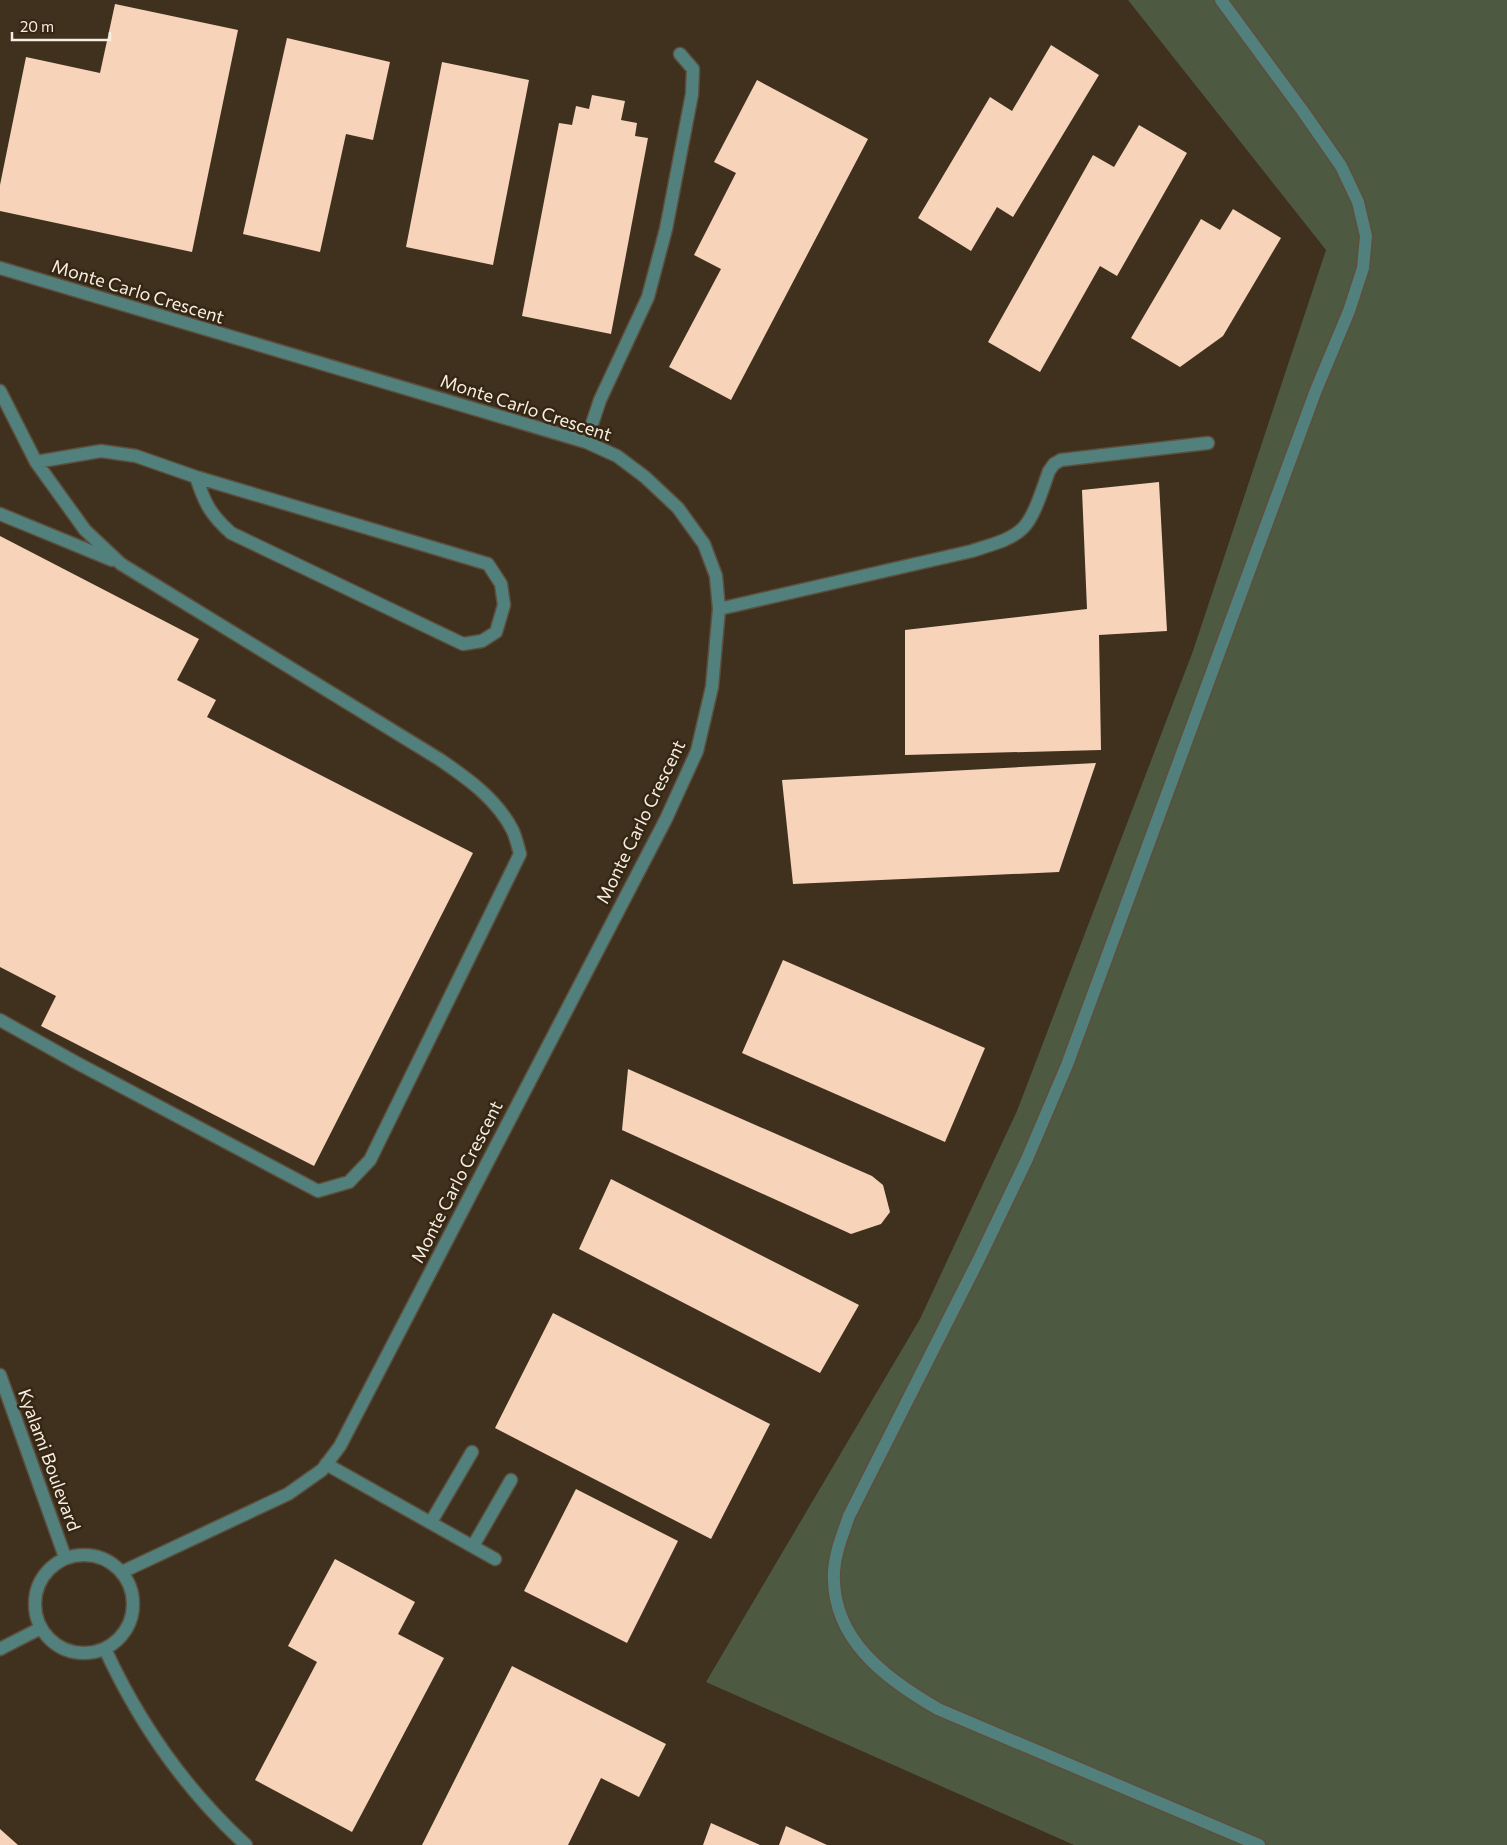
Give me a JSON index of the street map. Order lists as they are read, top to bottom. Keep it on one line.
{"streets":{"street":["Monte Carlo Crescent","Kyalami Boulevard"]},"crossings":[["Monte Carlo Crescent","Kyalami Boulevard"]],"scale_bar":"20 m"}
